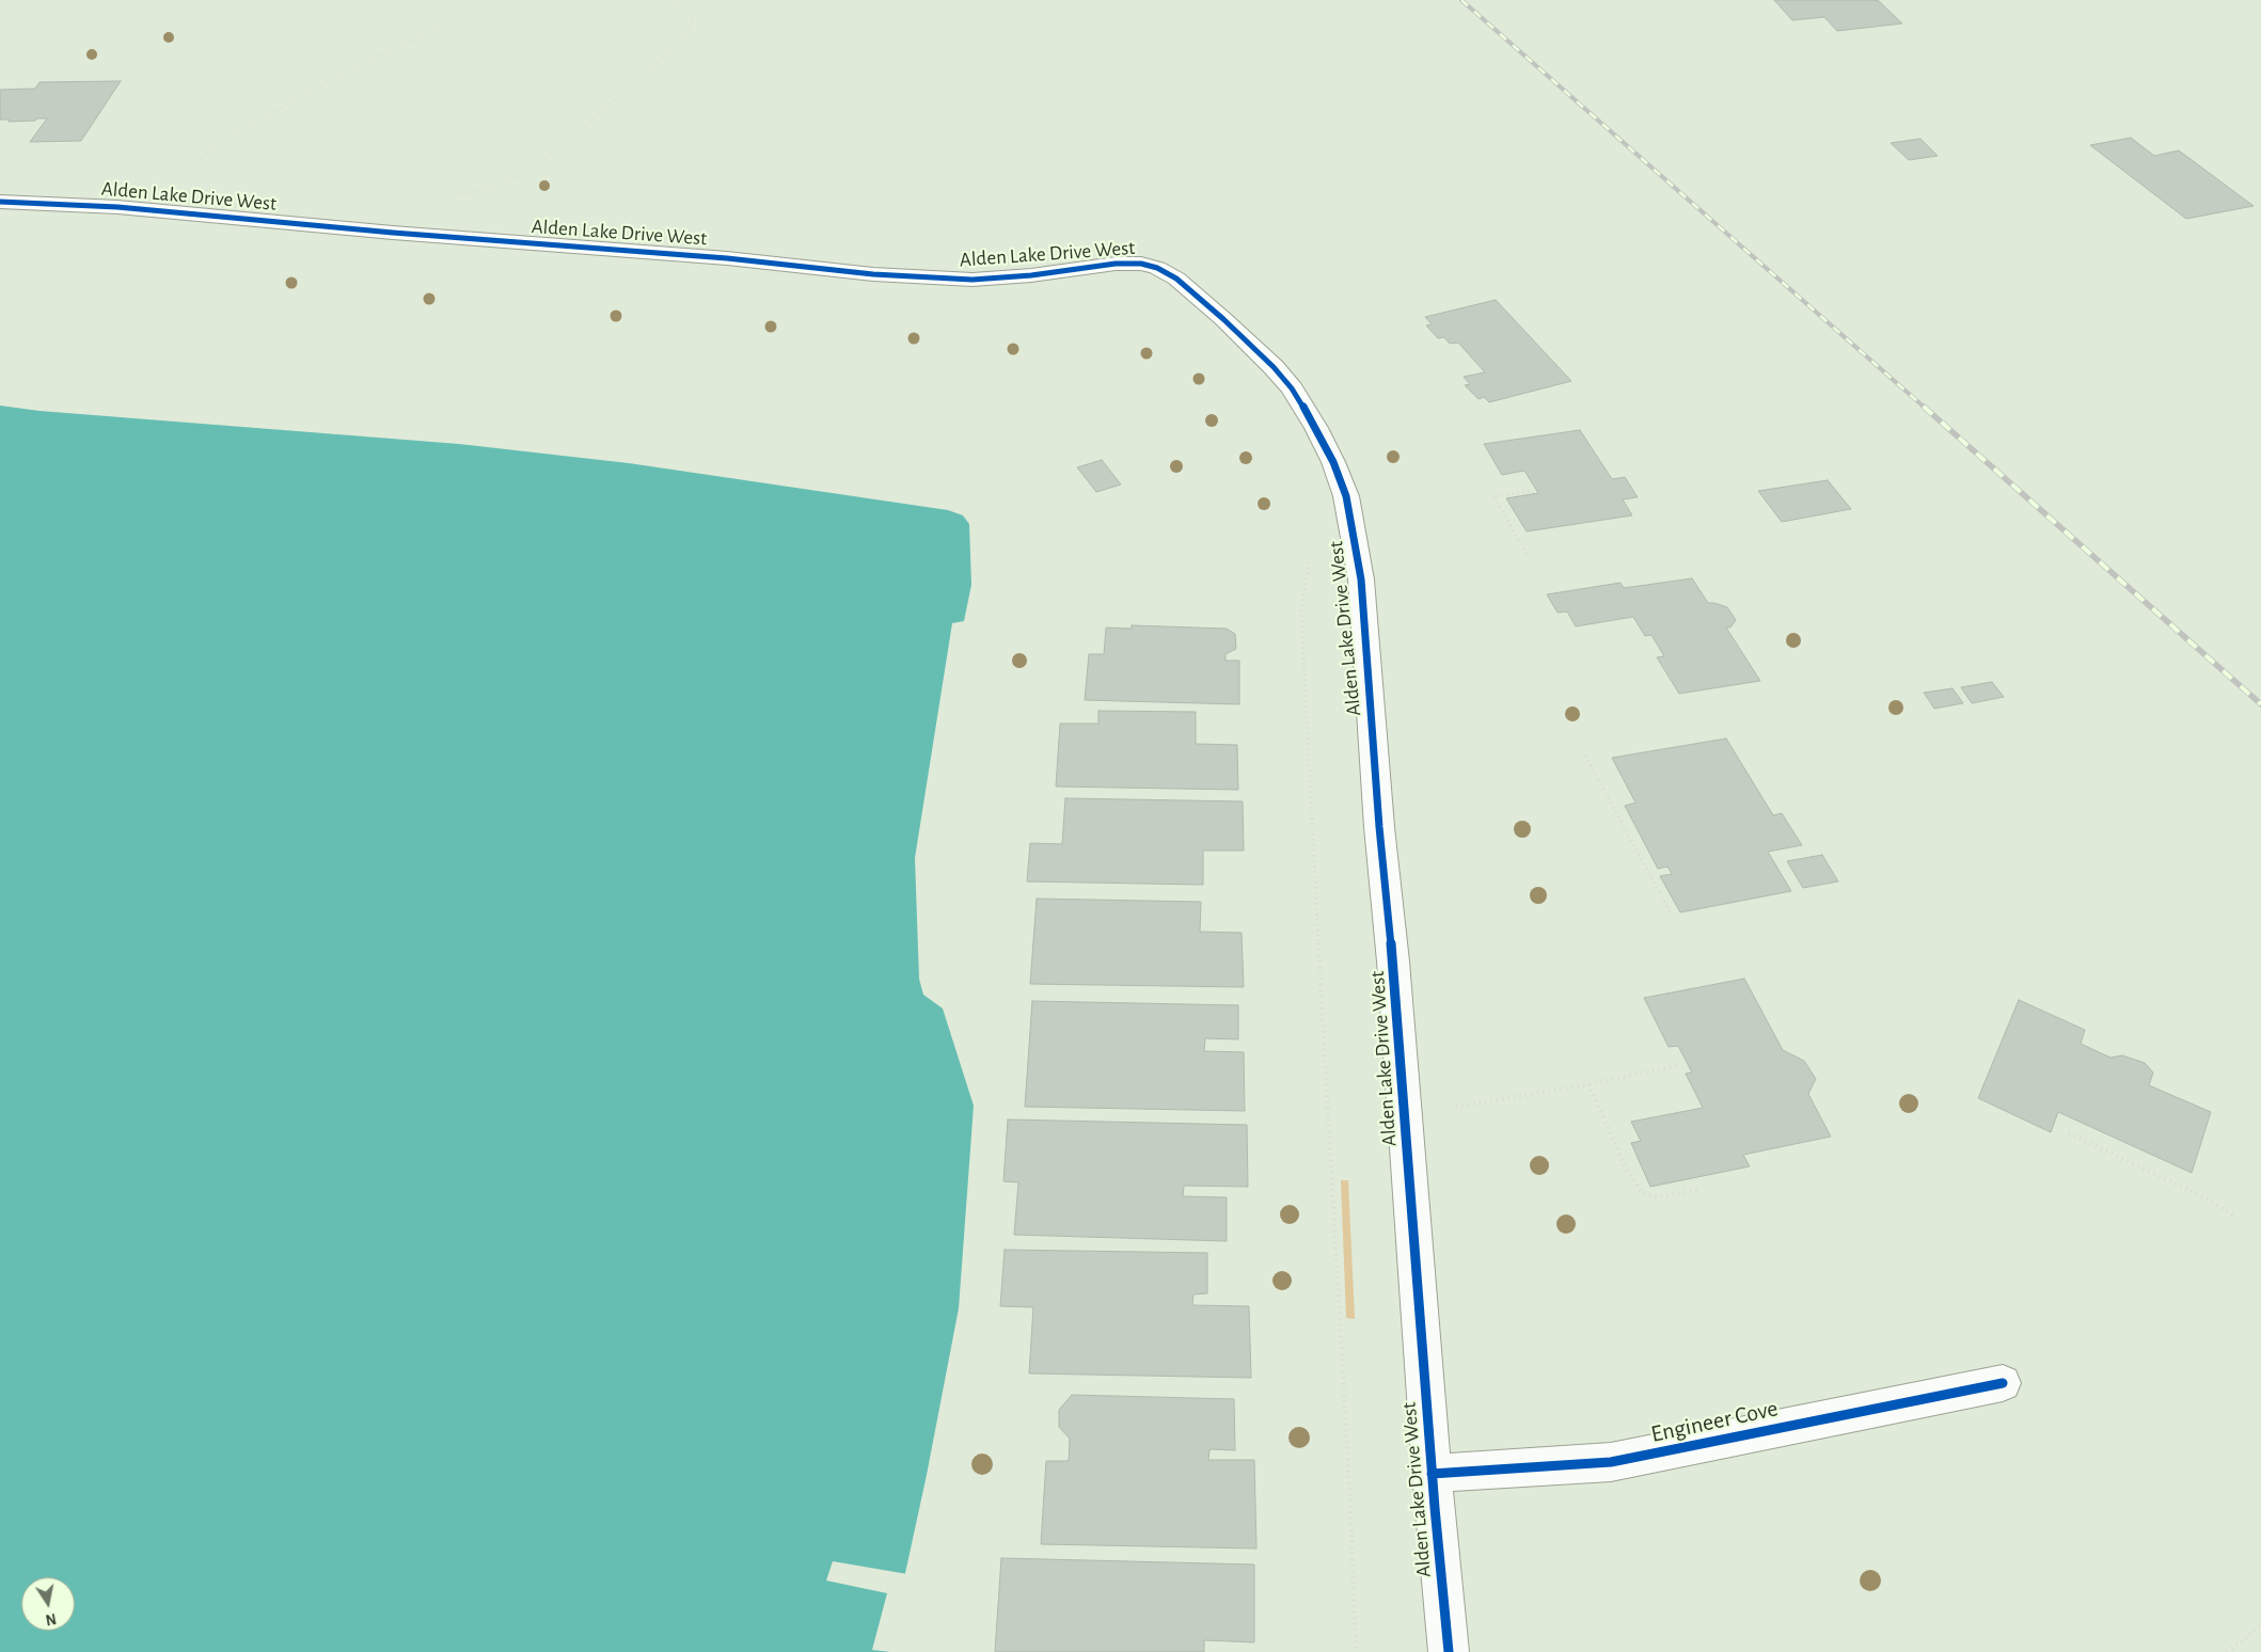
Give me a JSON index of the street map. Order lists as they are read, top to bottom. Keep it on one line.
{"streets":{"street":["Alden Lake Drive West","Engineer Cove"]},"crossings":[["Alden Lake Drive West","Engineer Cove"]],"north":"bottom"}
